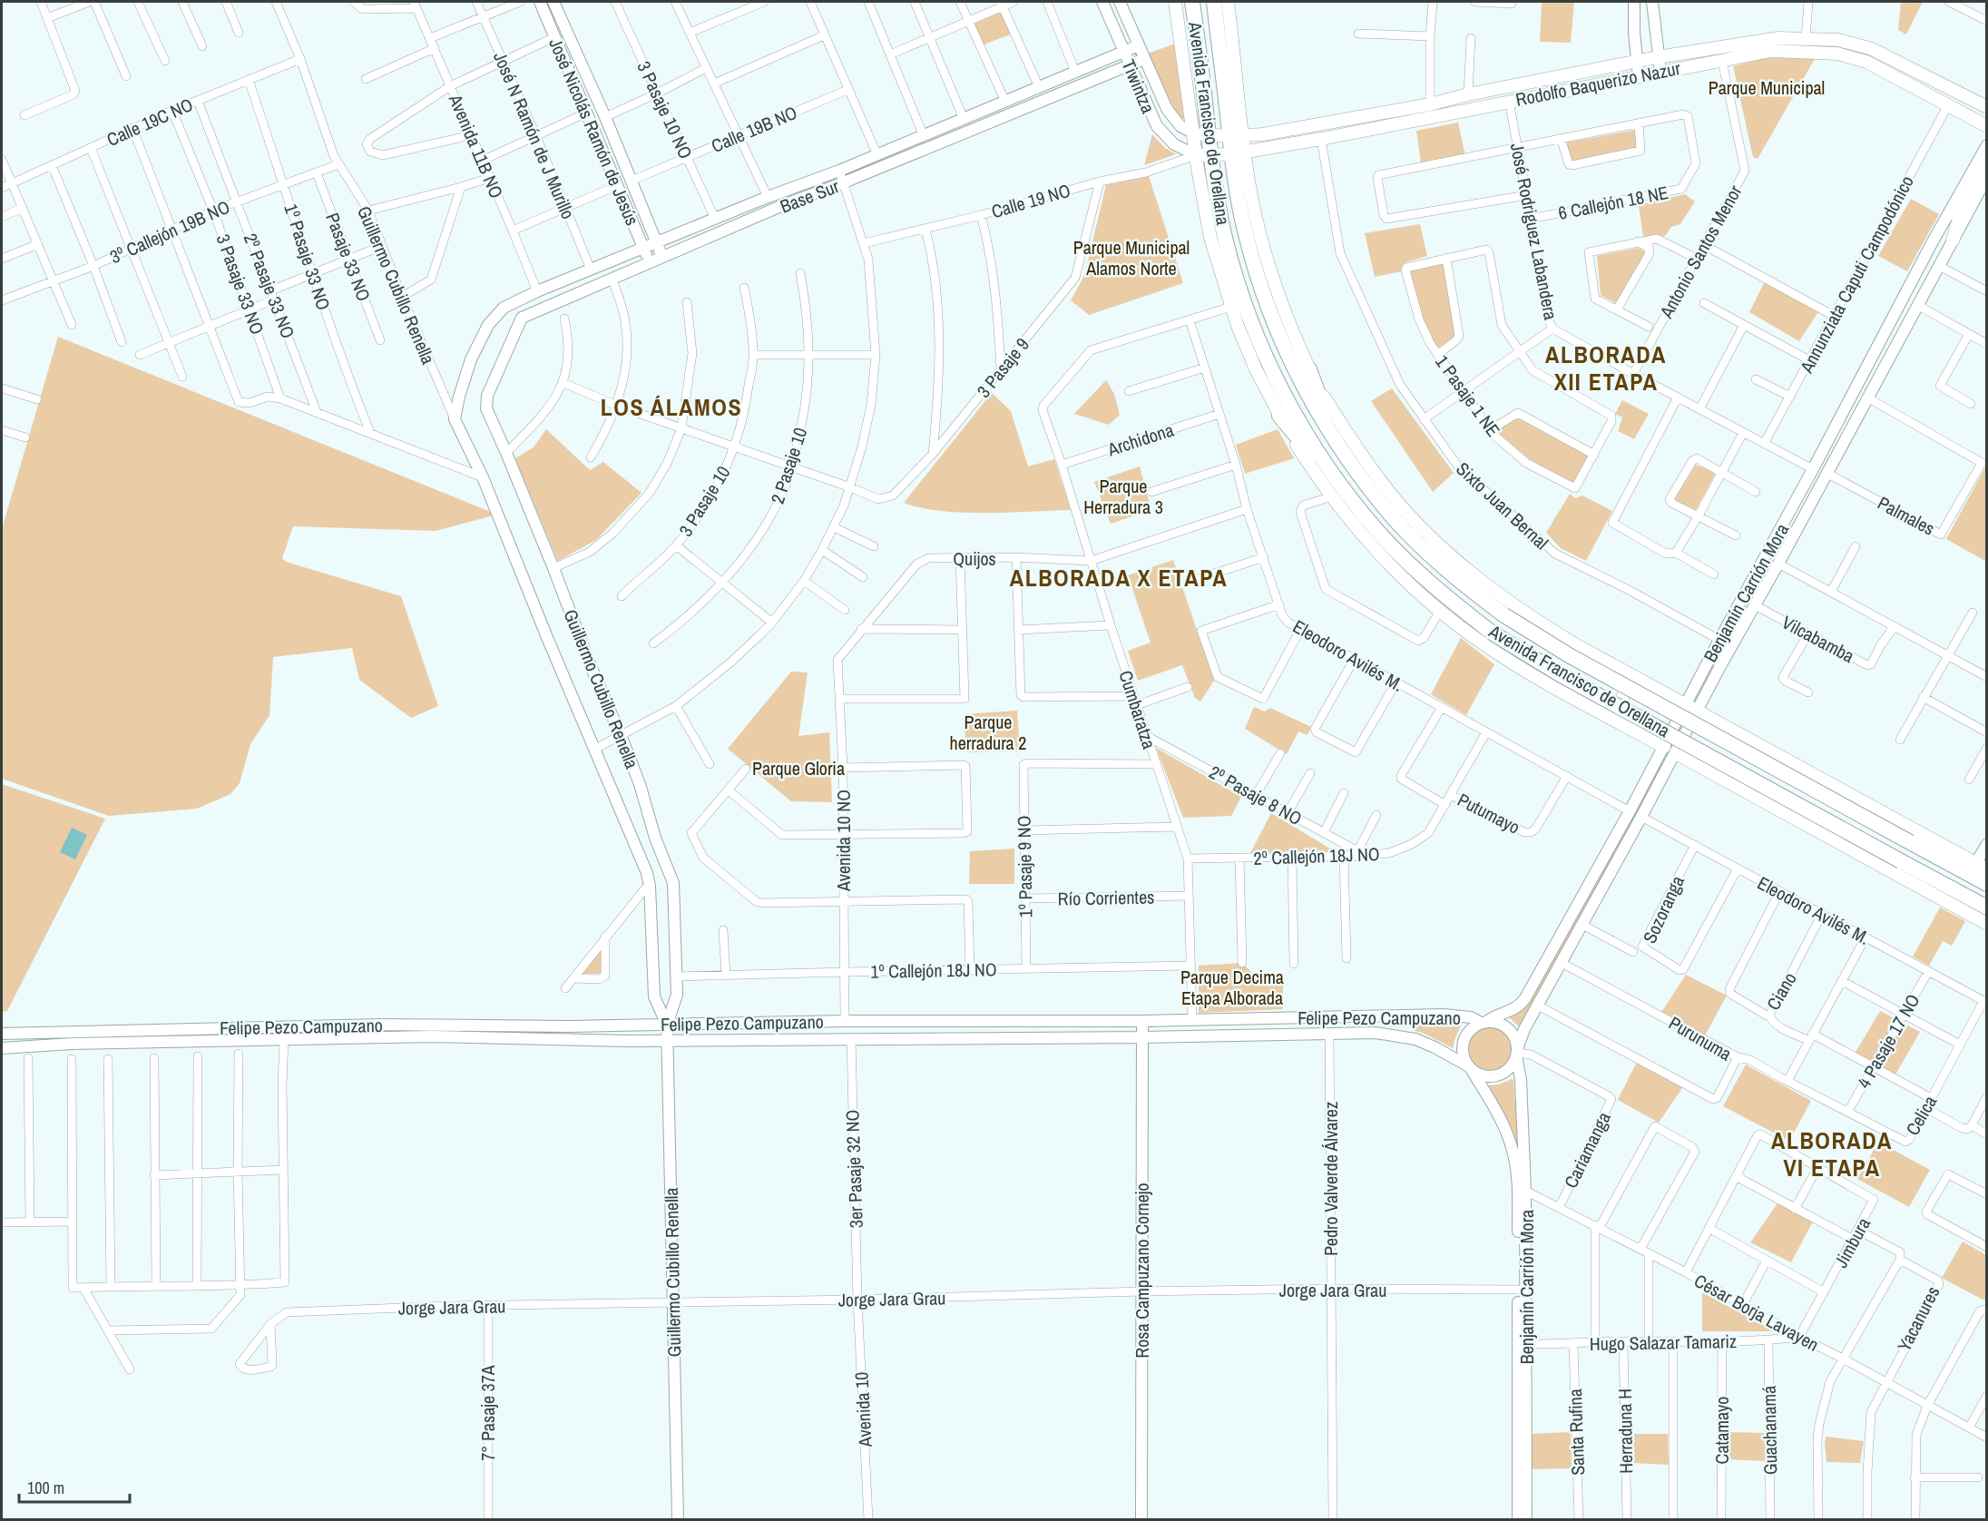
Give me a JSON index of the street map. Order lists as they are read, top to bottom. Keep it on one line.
{"streets":{"highway":["Avenida Francisco de Orellana"],"main road":["Rodolfo Baquerizo Nazur","Tiwintza","José Nicolás Ramón de Jesús","Base Sur","Guillermo Cubillo Renella","Benjamín Carrión Mora","Felipe Pezo Campuzano","Rosa Campuzano Cornejo"],"street":["3 Pasaje 10 NO","Calle 19C NO","Calle 19B NO","José N Ramón de J Murillo","Avenida 11B NO","Calle 19 NO","6 Callejón 18 NE","3º Callejón 19B NO","José Rodriguez Labandera","Antonio Santos Menor","1º Pasaje 33 NO","Pasaje 33 NO","Annunziata Caputi Campodónico","3 Pasaje 33 NO","2º Pasaje 33 NO","3 Pasaje 9","1 Pasaje 1 NE","Archidona","2 Pasaje 10","3 Pasaje 10","Sixto Juan Bernal","Palmales","Quijos","Vilcabamba","Eleodoro Avilés M.","Cumbaratza","2º Pasaje 8 NO","Putumayo","Avenida 10 NO","2º Callejón 18J NO","1º Pasaje 9 NO","Río Corrientes","Sozoranga","1º Callejón 18J NO","Ciano","Purunuma","4 Pasaje 17 NO","Celica","Cariamanga","3er Pasaje 32 NO","Pedro Valverde Álvarez","Jimbura","Jorge Jara Grau","César Borja Lavayen","Yacanures","Hugo Salazar Tamariz","Avenida 10","7° Pasaje 37A","Catamayo","Guachanamá","Herraduna H","Santa Rufina"]},"crossings":[["Rodolfo Baquerizo Nazur","Tiwintza"],["Rodolfo Baquerizo Nazur","Avenida Francisco de Orellana"],["Rodolfo Baquerizo Nazur","Calle 19 NO"],["Rodolfo Baquerizo Nazur","José Rodriguez Labandera"],["Rodolfo Baquerizo Nazur","Antonio Santos Menor"],["Rodolfo Baquerizo Nazur","Annunziata Caputi Campodónico"],["Rodolfo Baquerizo Nazur","Sixto Juan Bernal"],["Tiwintza","Avenida Francisco de Orellana"],["Tiwintza","Base Sur"],["Tiwintza","Calle 19 NO"],["3 Pasaje 10 NO","Calle 19B NO"],["3 Pasaje 10 NO","Base Sur"],["Calle 19C NO","1º Pasaje 33 NO"],["Calle 19C NO","3 Pasaje 33 NO"],["Calle 19C NO","Guillermo Cubillo Renella"],["Calle 19C NO","2º Pasaje 33 NO"],["Avenida Francisco de Orellana","Calle 19 NO"],["Avenida Francisco de Orellana","Benjamín Carrión Mora"],["Calle 19B NO","José Nicolás Ramón de Jesús"],["José Nicolás Ramón de Jesús","Base Sur"],["José N Ramón de J Murillo","Base Sur"],["Avenida 11B NO","Base Sur"],["Base Sur","Guillermo Cubillo Renella"],["Calle 19 NO","3 Pasaje 9"],["6 Callejón 18 NE","José Rodriguez Labandera"],["3º Callejón 19B NO","1º Pasaje 33 NO"],["3º Callejón 19B NO","Pasaje 33 NO"],["3º Callejón 19B NO","3 Pasaje 33 NO"],["3º Callejón 19B NO","Guillermo Cubillo Renella"],["3º Callejón 19B NO","2º Pasaje 33 NO"],["José Rodriguez Labandera","Antonio Santos Menor"],["José Rodriguez Labandera","Annunziata Caputi Campodónico"],["José Rodriguez Labandera","Benjamín Carrión Mora"],["Guillermo Cubillo Renella","1º Callejón 18J NO"],["Guillermo Cubillo Renella","Felipe Pezo Campuzano"],["Guillermo Cubillo Renella","Jorge Jara Grau"],["3 Pasaje 9","2 Pasaje 10"],["3 Pasaje 9","3 Pasaje 10"],["Archidona","Eleodoro Avilés M."],["Archidona","Cumbaratza"],["Sixto Juan Bernal","Benjamín Carrión Mora"],["Palmales","Benjamín Carrión Mora"],["Quijos","Eleodoro Avilés M."],["Quijos","Cumbaratza"],["Quijos","Avenida 10 NO"],["Benjamín Carrión Mora","Vilcabamba"],["Benjamín Carrión Mora","Eleodoro Avilés M."],["Benjamín Carrión Mora","Felipe Pezo Campuzano"],["Benjamín Carrión Mora","Purunuma"],["Benjamín Carrión Mora","Cariamanga"],["Benjamín Carrión Mora","Jorge Jara Grau"],["Benjamín Carrión Mora","César Borja Lavayen"],["Benjamín Carrión Mora","Hugo Salazar Tamariz"],["Eleodoro Avilés M.","Cumbaratza"],["Eleodoro Avilés M.","Putumayo"],["Eleodoro Avilés M.","Sozoranga"],["Eleodoro Avilés M.","Ciano"],["Eleodoro Avilés M.","4 Pasaje 17 NO"],["Eleodoro Avilés M.","Celica"],["Cumbaratza","2º Pasaje 8 NO"],["Cumbaratza","2º Callejón 18J NO"],["Cumbaratza","1º Pasaje 9 NO"],["Cumbaratza","Río Corrientes"],["Cumbaratza","1º Callejón 18J NO"],["Cumbaratza","Felipe Pezo Campuzano"],["2º Pasaje 8 NO","2º Callejón 18J NO"],["Putumayo","2º Callejón 18J NO"],["Avenida 10 NO","1º Callejón 18J NO"],["Avenida 10 NO","Felipe Pezo Campuzano"],["1º Pasaje 9 NO","Río Corrientes"],["1º Pasaje 9 NO","1º Callejón 18J NO"],["Felipe Pezo Campuzano","Cariamanga"],["Felipe Pezo Campuzano","3er Pasaje 32 NO"],["Felipe Pezo Campuzano","Pedro Valverde Álvarez"],["Felipe Pezo Campuzano","Rosa Campuzano Cornejo"],["Purunuma","Celica"],["4 Pasaje 17 NO","Celica"],["Cariamanga","César Borja Lavayen"],["3er Pasaje 32 NO","Jorge Jara Grau"],["3er Pasaje 32 NO","Avenida 10"],["Pedro Valverde Álvarez","Jorge Jara Grau"],["Jimbura","César Borja Lavayen"],["Jimbura","Hugo Salazar Tamariz"],["Rosa Campuzano Cornejo","Jorge Jara Grau"],["Jorge Jara Grau","Avenida 10"],["Jorge Jara Grau","7° Pasaje 37A"],["César Borja Lavayen","Yacanures"],["César Borja Lavayen","Hugo Salazar Tamariz"],["Hugo Salazar Tamariz","Catamayo"],["Hugo Salazar Tamariz","Guachanamá"],["Hugo Salazar Tamariz","Herraduna H"],["Hugo Salazar Tamariz","Santa Rufina"]],"districts":["ALBORADA XII ETAPA","LOS ÁLAMOS","ALBORADA X ETAPA","ALBORADA VI ETAPA"],"parks":["Parque Municipal","Parque Municipal Alamos Norte","Parque Herradura 3","Parque herradura 2","Parque Gloria","Parque Decima Etapa Alborada"],"scale_bar":"100 m"}
